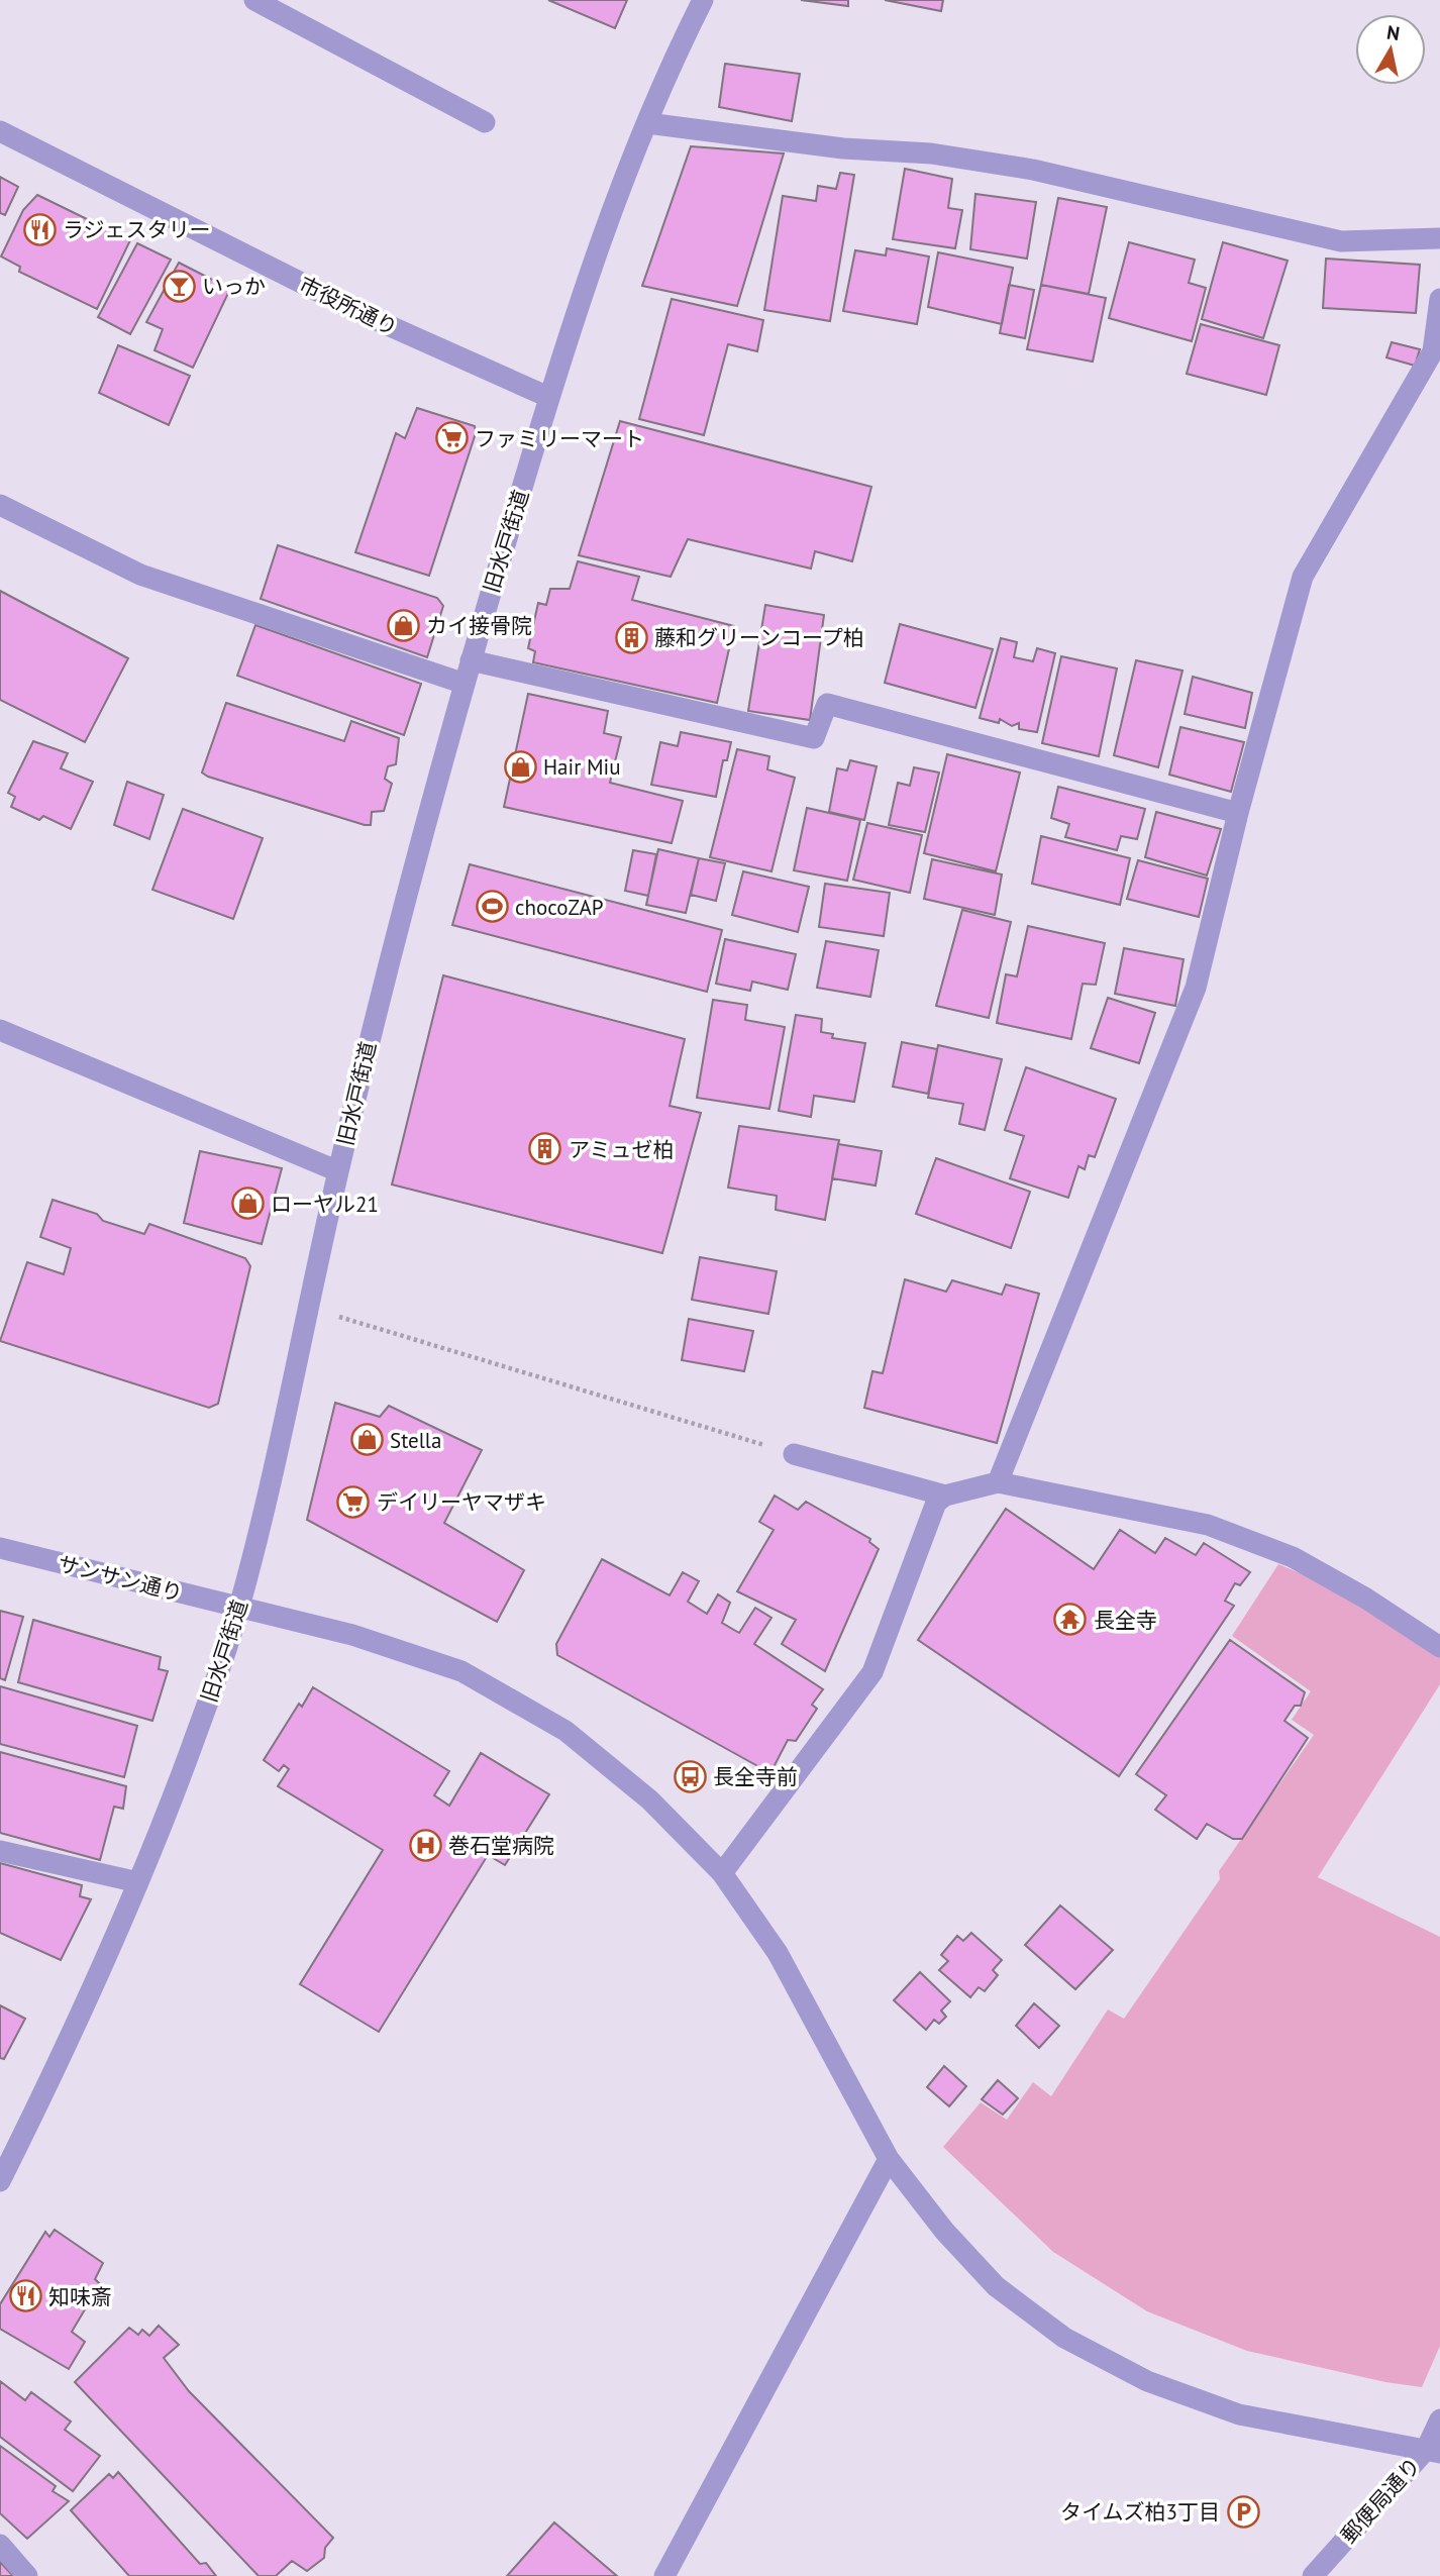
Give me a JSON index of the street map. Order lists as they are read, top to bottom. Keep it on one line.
{"streets":{"street":["市役所通り","旧水戸街道","サンサン通り","郵便局通り"]},"crossings":[["市役所通り","旧水戸街道"],["旧水戸街道","サンサン通り"],["サンサン通り","郵便局通り"]],"places":{"restaurant":["ラジェスタリー","知味斎"],"bar":["いっか"],"supermarket":["ファミリーマート","デイリーヤマザキ"],"shop":["カイ接骨院","Hair Miu","ローヤル21","Stella"],"building":["藤和グリーンコープ柏","アミュゼ柏"],"sports":["chocoZAP"],"temple":["長全寺"],"bus stop":["長全寺前"],"hospital":["巻石堂病院"],"parking":["タイムズ柏3丁目"]},"north":"top"}
